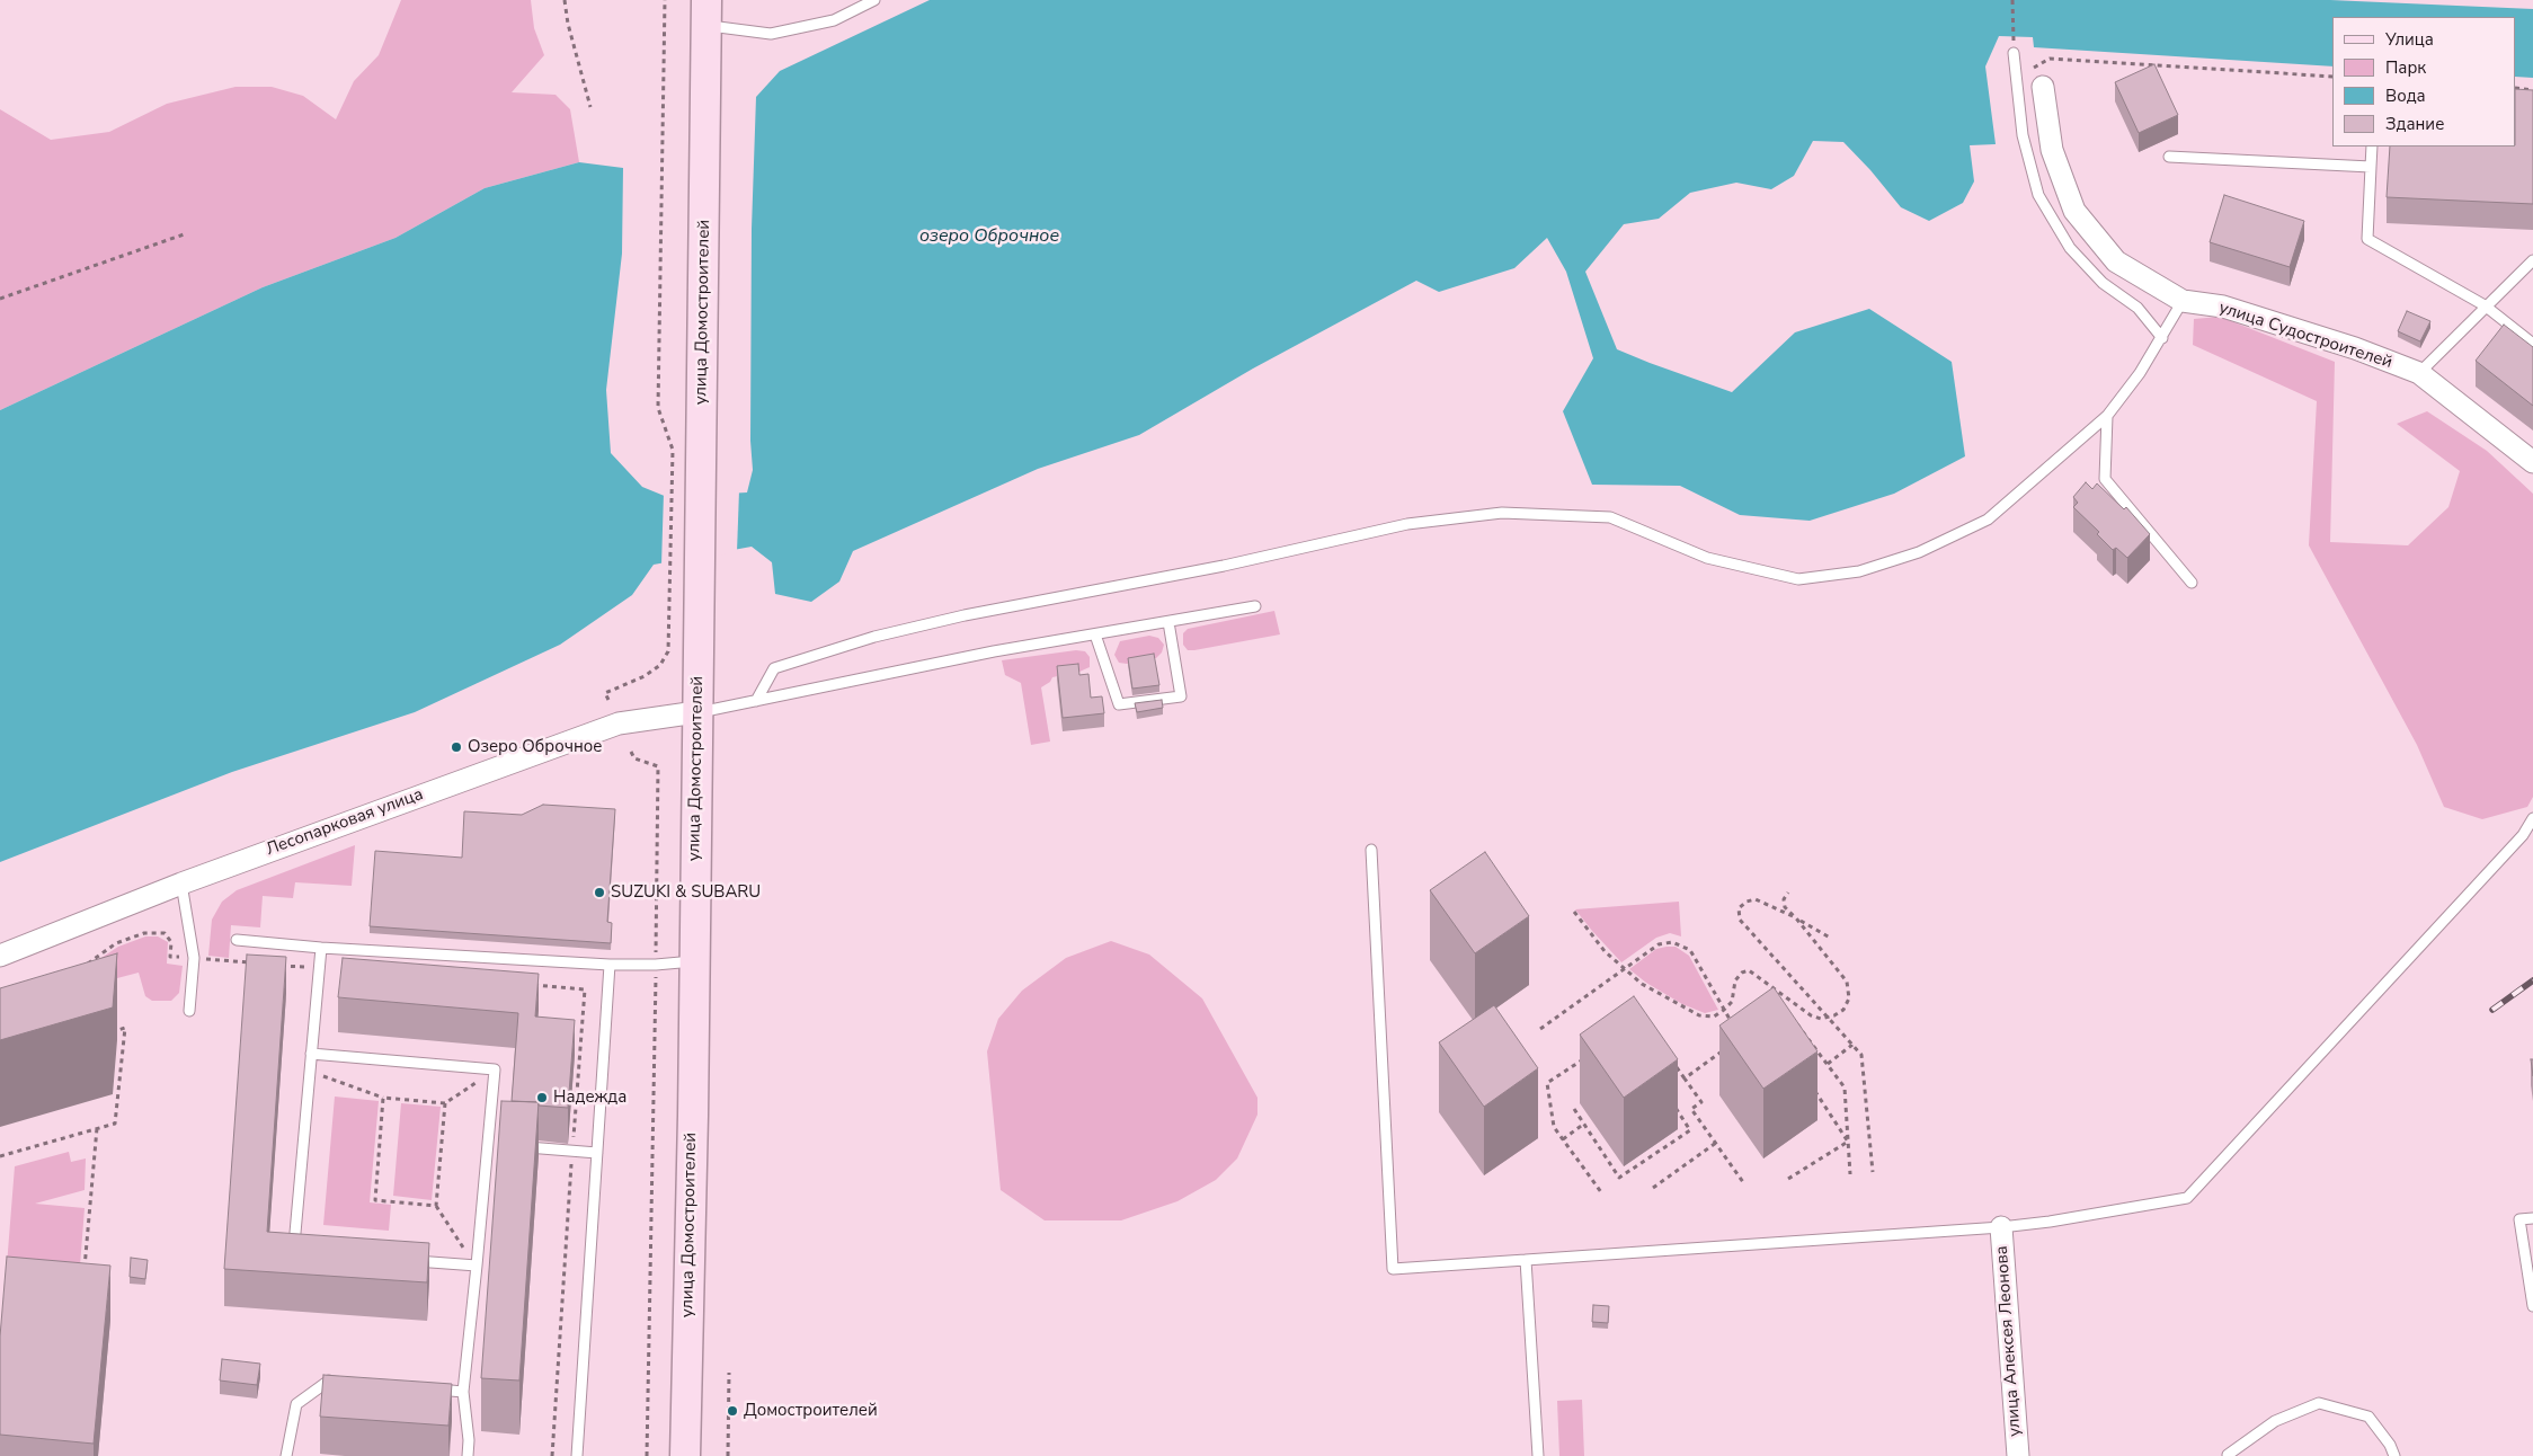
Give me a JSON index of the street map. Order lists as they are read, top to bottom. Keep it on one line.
{"streets":{"main road":["улица Домостроителей"],"street":["улица Судостроителей","Лесопарковая улица","улица Алексея Леонова"]},"crossings":[["улица Домостроителей","Лесопарковая улица"]],"water":["озеро Оброчное"],"places":["Озеро Оброчное","SUZUKI & SUBARU","Надежда","Домостроителей"],"legend":["Улица","Парк","Вода","Здание"]}
